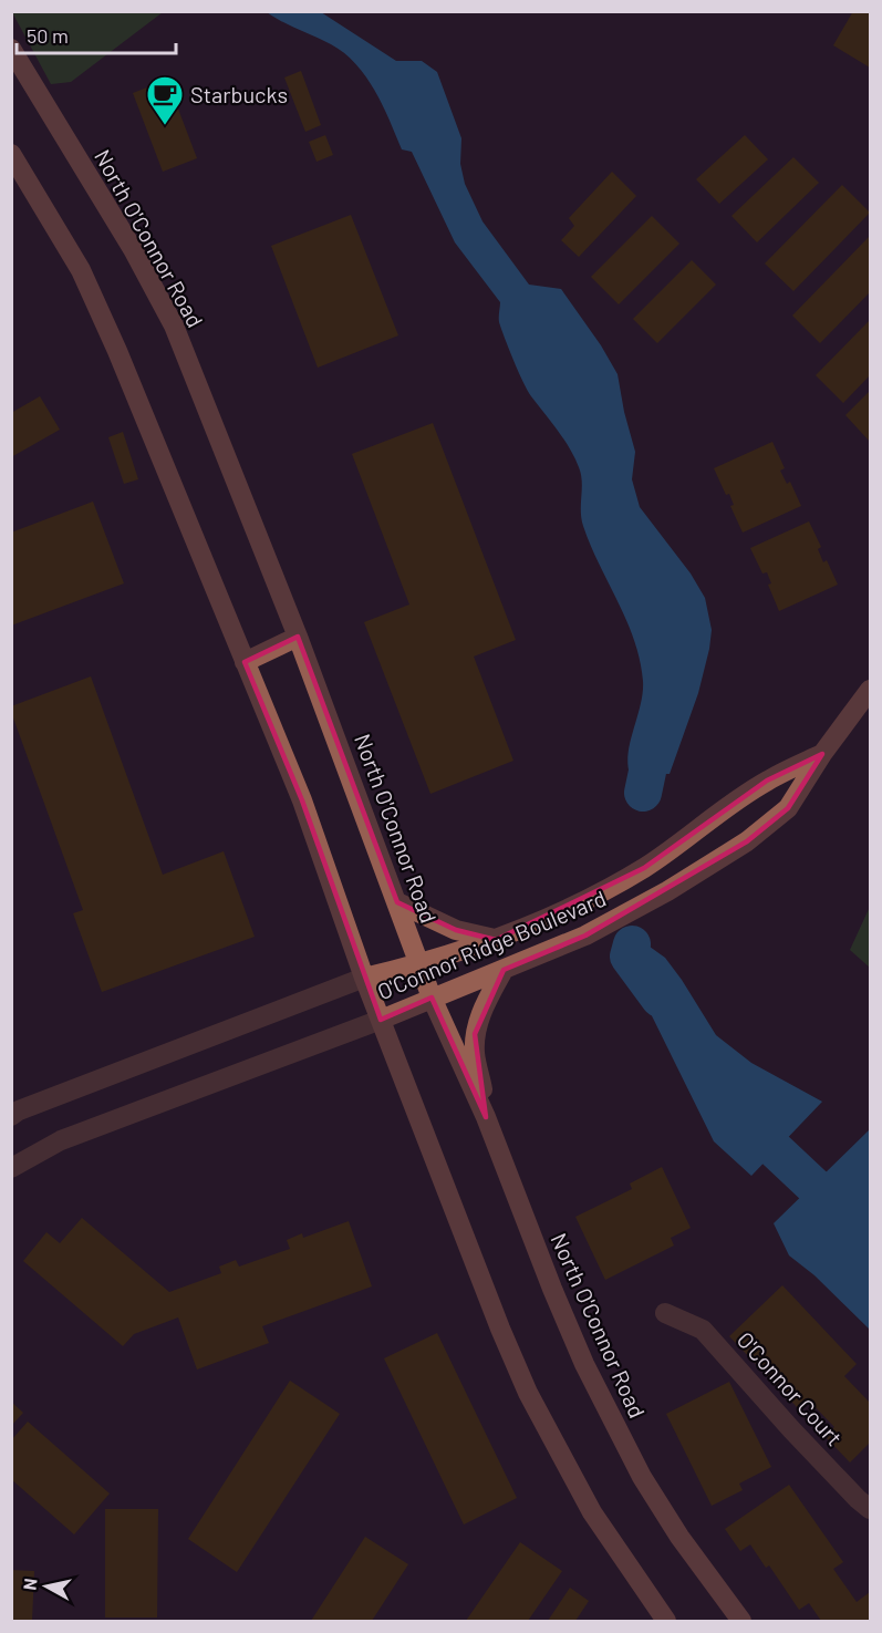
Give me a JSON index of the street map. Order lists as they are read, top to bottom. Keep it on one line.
{"streets":{"main road":["North O'Connor Road","O'Connor Ridge Boulevard"],"street":["O'Connor Court"]},"crossings":[["North O'Connor Road","O'Connor Ridge Boulevard"]],"places":{"cafe":["Starbucks"]},"scale_bar":"50 m","north":"left"}
